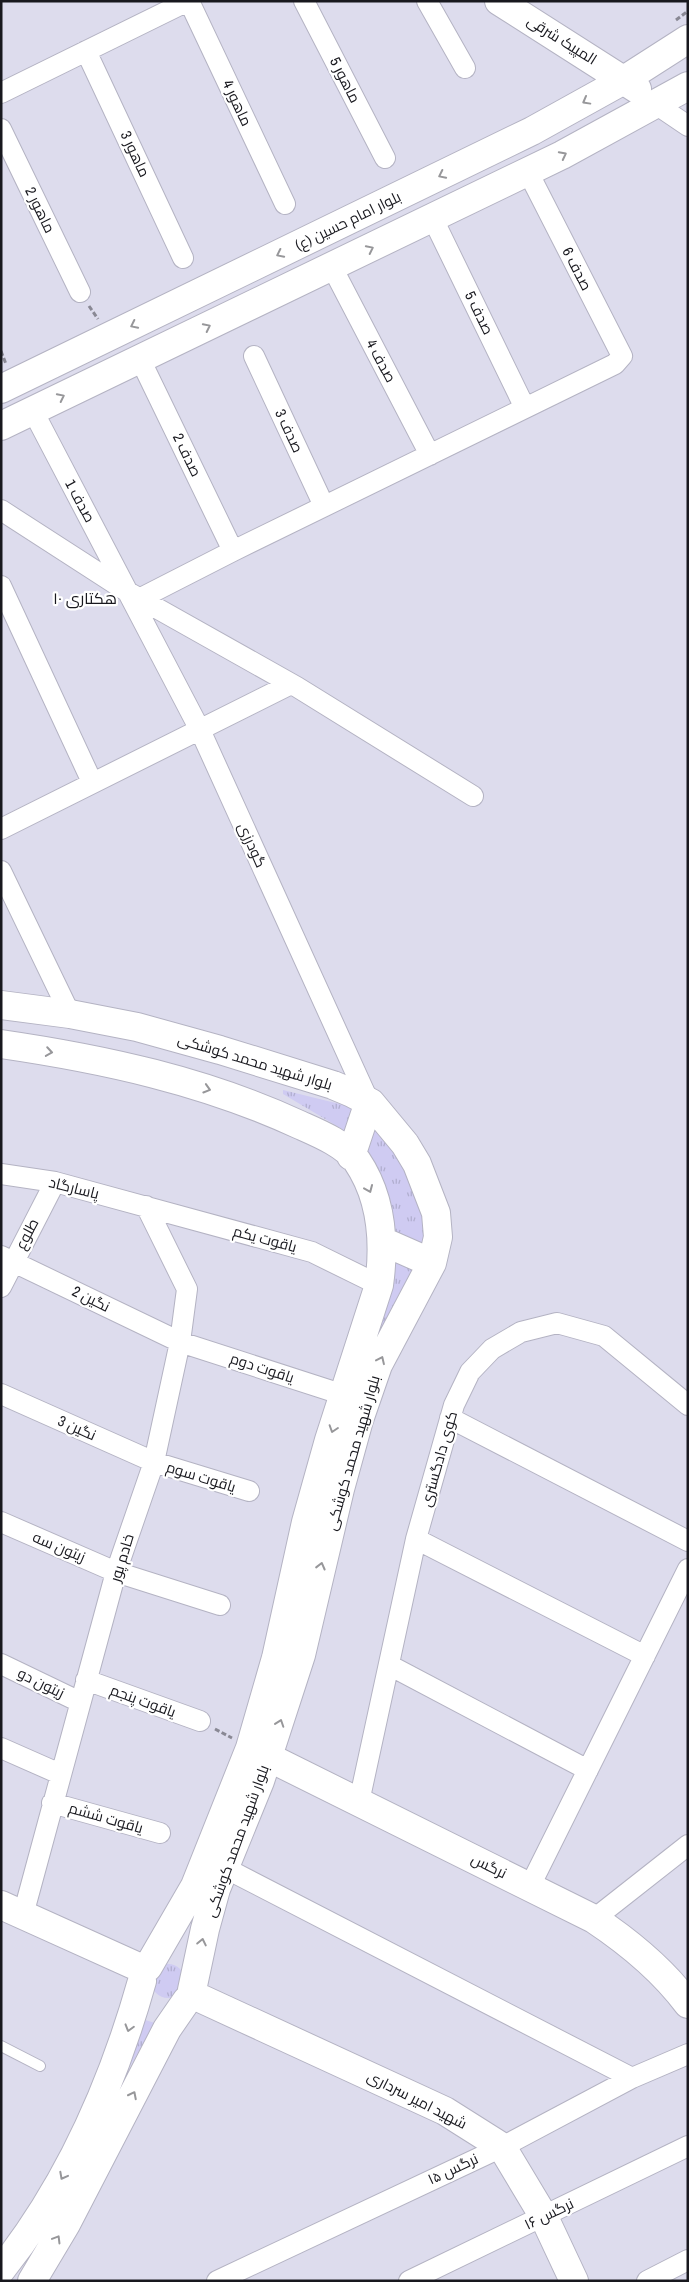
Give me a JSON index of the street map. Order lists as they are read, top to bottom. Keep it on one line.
{"streets":{"main road":["المپیک شرقی","بلوار امام حسین (ع)","بلوار شهید محمد کوشکی","نرگس","شهید امیر سرداری"],"street":["ماهور 5","ماهور 4","ماهور 3","ماهور 2","صدف 6","صدف 5","صدف 4","صدف 3","صدف 2","صدف 1","گودرزی","پاسارگاد","طلوع","یاقوت یکم","نگین 2","یاقوت دوم","نگین 3","کوی دادگستری","یاقوت سوم","زیتون سه","خادم پور","زیتون دو","یاقوت پنجم","یاقوت ششم","نرگس ۱۵","نرگس ۱۶"]},"crossings":[["المپیک شرقی","بلوار امام حسین (ع)"],["صدف 6","صدف 5"],["صدف 1","گودرزی"],["گودرزی","بلوار شهید محمد کوشکی"],["بلوار شهید محمد کوشکی","یاقوت یکم"],["بلوار شهید محمد کوشکی","یاقوت دوم"],["بلوار شهید محمد کوشکی","نرگس"],["بلوار شهید محمد کوشکی","شهید امیر سرداری"],["پاسارگاد","طلوع"],["پاسارگاد","یاقوت یکم"],["پاسارگاد","خادم پور"],["طلوع","نگین 2"],["یاقوت یکم","خادم پور"],["نگین 2","یاقوت دوم"],["نگین 2","خادم پور"],["یاقوت دوم","خادم پور"],["نگین 3","یاقوت سوم"],["نگین 3","خادم پور"],["کوی دادگستری","نرگس"],["یاقوت سوم","خادم پور"],["زیتون سه","خادم پور"],["خادم پور","زیتون دو"],["خادم پور","یاقوت پنجم"],["خادم پور","یاقوت ششم"],["شهید امیر سرداری","نرگس ۱۵"],["شهید امیر سرداری","نرگس ۱۶"]],"districts":["۱۰ هکتاری"]}
